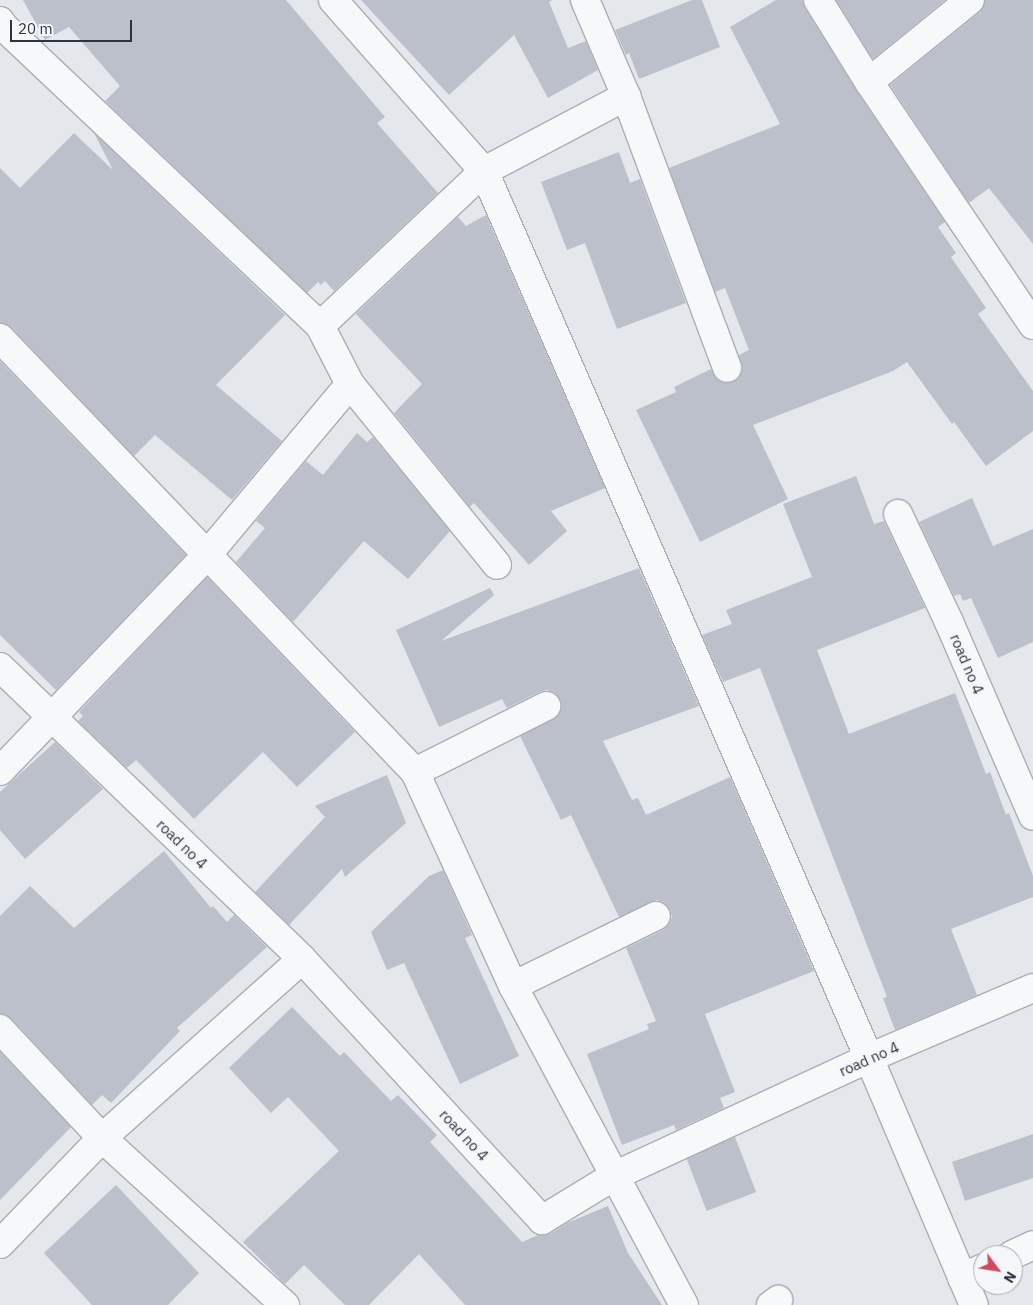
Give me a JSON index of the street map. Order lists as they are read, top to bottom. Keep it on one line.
{"streets":{"street":["road no 4"]},"scale_bar":"20 m","north":"bottom right"}
